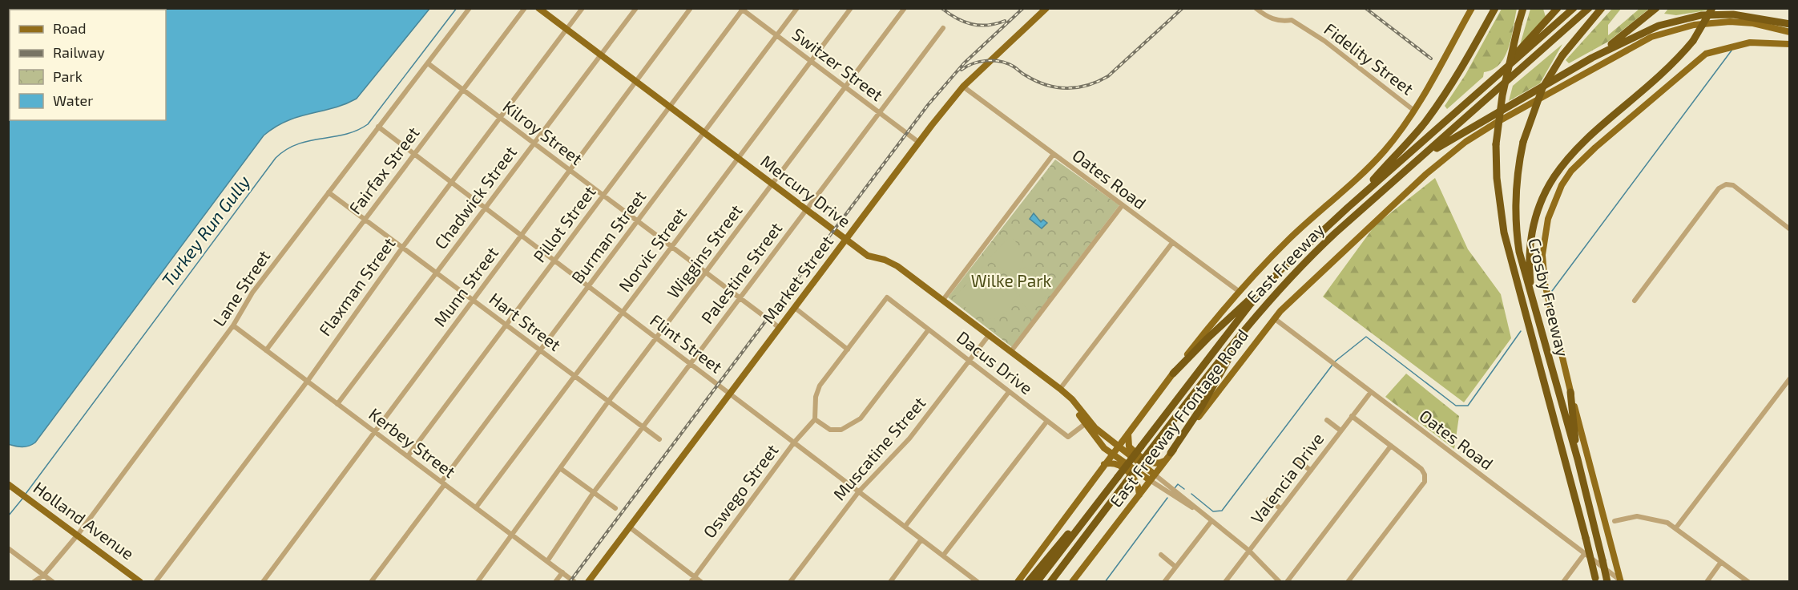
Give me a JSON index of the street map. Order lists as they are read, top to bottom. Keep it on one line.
{"streets":{"highway":["East Freeway","Crosby Freeway"],"main road":["Mercury Drive","Market Street","East Freeway Frontage Road","Holland Avenue"],"street":["Fidelity Street","Switzer Street","Kilroy Street","Fairfax Street","Oates Road","Chadwick Street","Pillot Street","Burman Street","Norvic Street","Wiggins Street","Palestine Street","Flaxman Street","Munn Street","Lane Street","Hart Street","Flint Street","Dacus Drive","Kerbey Street","Muscatine Street","Valencia Drive","Oswego Street"]},"crossings":[["Fidelity Street","East Freeway Frontage Road"],["Switzer Street","Pillot Street"],["Switzer Street","Burman Street"],["Switzer Street","Norvic Street"],["Switzer Street","Wiggins Street"],["Switzer Street","Palestine Street"],["Switzer Street","Market Street"],["Kilroy Street","Fairfax Street"],["Kilroy Street","Chadwick Street"],["Kilroy Street","Pillot Street"],["Kilroy Street","Burman Street"],["Kilroy Street","Norvic Street"],["Kilroy Street","Wiggins Street"],["Kilroy Street","Palestine Street"],["Kilroy Street","Market Street"],["Kilroy Street","Flaxman Street"],["Kilroy Street","Munn Street"],["Kilroy Street","Lane Street"],["Fairfax Street","Hart Street"],["Fairfax Street","Flint Street"],["Fairfax Street","Kerbey Street"],["Oates Road","Market Street"],["Oates Road","East Freeway Frontage Road"],["Oates Road","Valencia Drive"],["Mercury Drive","Chadwick Street"],["Mercury Drive","Pillot Street"],["Mercury Drive","Burman Street"],["Mercury Drive","Norvic Street"],["Mercury Drive","Wiggins Street"],["Mercury Drive","Palestine Street"],["Mercury Drive","Market Street"],["Mercury Drive","Flaxman Street"],["Mercury Drive","Munn Street"],["Mercury Drive","Dacus Drive"],["Mercury Drive","East Freeway Frontage Road"],["Mercury Drive","Muscatine Street"],["Mercury Drive","Valencia Drive"],["Chadwick Street","Hart Street"],["Chadwick Street","Flint Street"],["Chadwick Street","Kerbey Street"],["Pillot Street","Hart Street"],["Pillot Street","Flint Street"],["Pillot Street","Kerbey Street"],["Burman Street","Hart Street"],["Burman Street","Flint Street"],["Burman Street","Kerbey Street"],["Norvic Street","Hart Street"],["Norvic Street","Flint Street"],["Norvic Street","Kerbey Street"],["Wiggins Street","Hart Street"],["Wiggins Street","Flint Street"],["Wiggins Street","Kerbey Street"],["Palestine Street","Hart Street"],["Palestine Street","Flint Street"],["Palestine Street","Kerbey Street"],["Market Street","Flint Street"],["Flaxman Street","Hart Street"],["Flaxman Street","Flint Street"],["Flaxman Street","Kerbey Street"],["Munn Street","Hart Street"],["Munn Street","Flint Street"],["Munn Street","Kerbey Street"],["Lane Street","Hart Street"],["Lane Street","Flint Street"],["Lane Street","Kerbey Street"],["Lane Street","Holland Avenue"],["Flint Street","Muscatine Street"],["Flint Street","Oswego Street"],["Dacus Drive","Muscatine Street"]],"water":["Turkey Run Gully"],"parks":["Wilke Park"],"legend":["Road","Railway","Park","Water"]}
